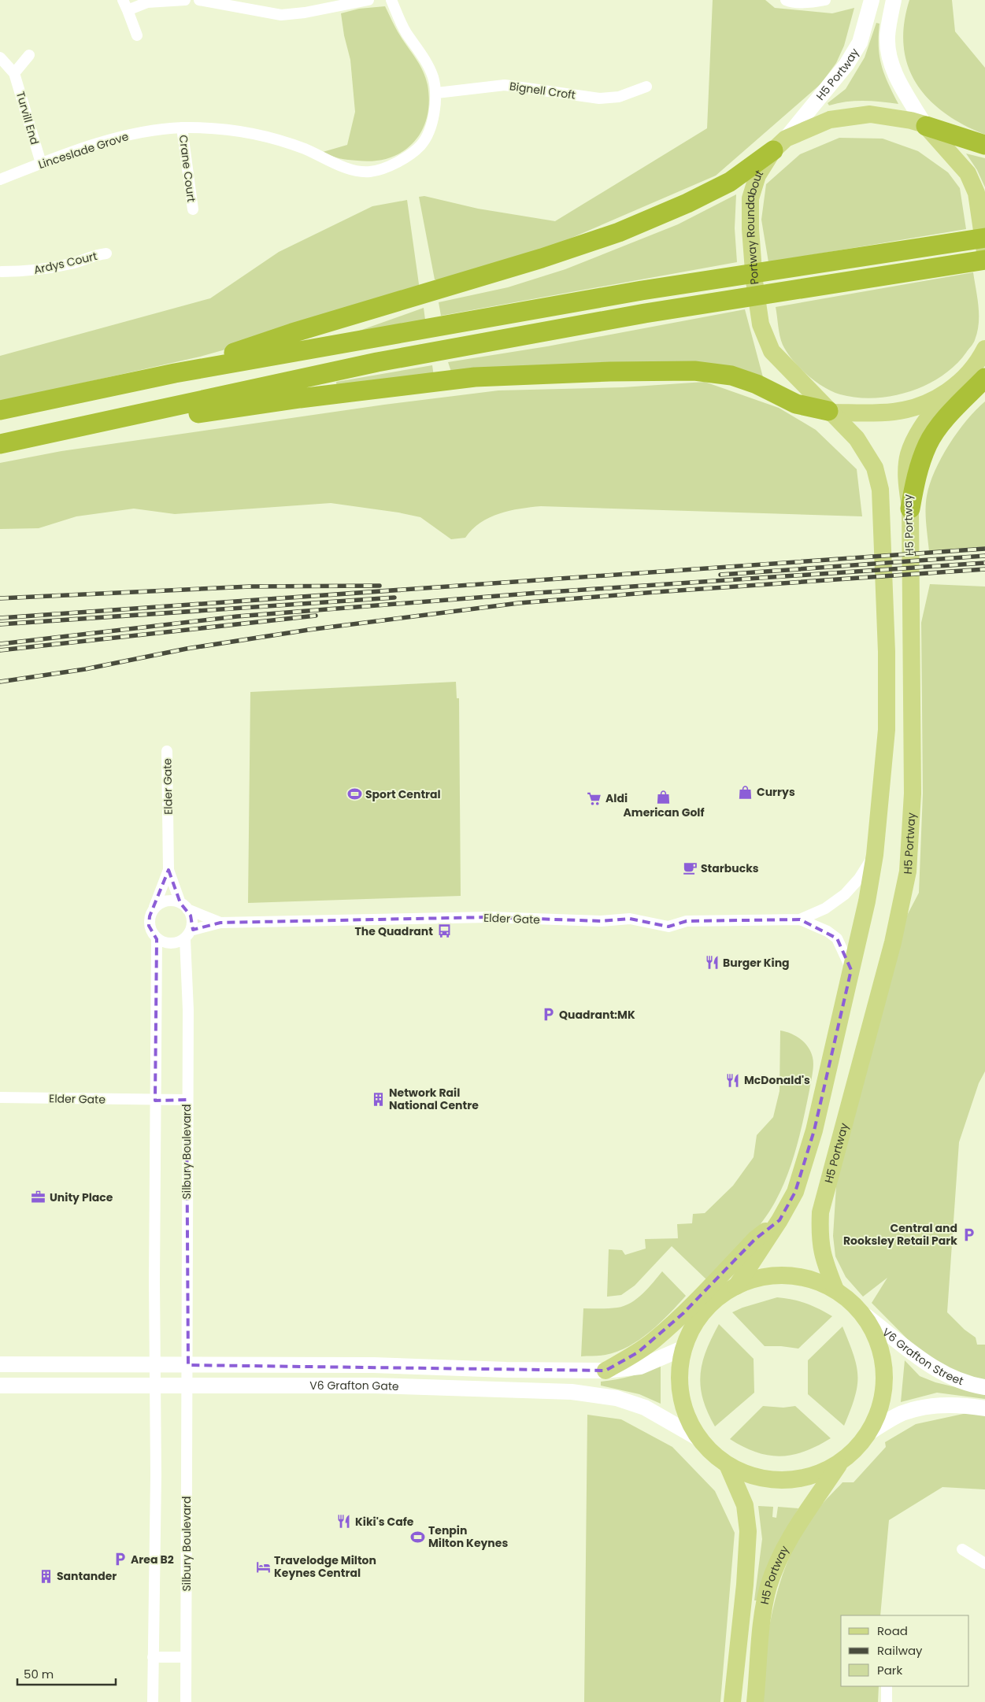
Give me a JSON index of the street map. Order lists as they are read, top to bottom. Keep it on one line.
{"streets":{"main road":["H5 Portway","Portway Roundabout"],"street":["Bignell Croft","Turvill End","Linceslade Grove","Crane Court","Ardys Court","Elder Gate","Silbury Boulevard","V6 Grafton Street","V6 Grafton Gate"]},"crossings":[["H5 Portway","Portway Roundabout"],["Bignell Croft","Linceslade Grove"],["Turvill End","Linceslade Grove"],["Linceslade Grove","Crane Court"],["Elder Gate","Silbury Boulevard"],["Silbury Boulevard","V6 Grafton Gate"]],"places":{"shop":["Currys","American Golf"],"sports":["Sport Central","Tenpin Milton Keynes"],"supermarket":["Aldi"],"cafe":["Starbucks"],"bus stop":["The Quadrant"],"restaurant":["Burger King","McDonald's","Kiki's Cafe"],"parking":["Quadrant:MK","Central and Rooksley Retail Park","Area B2"],"building":["Network Rail National Centre","Santander"],"office":["Unity Place"],"hotel":["Travelodge Milton Keynes Central"]},"legend":["Road","Railway","Park"],"scale_bar":"50 m"}
